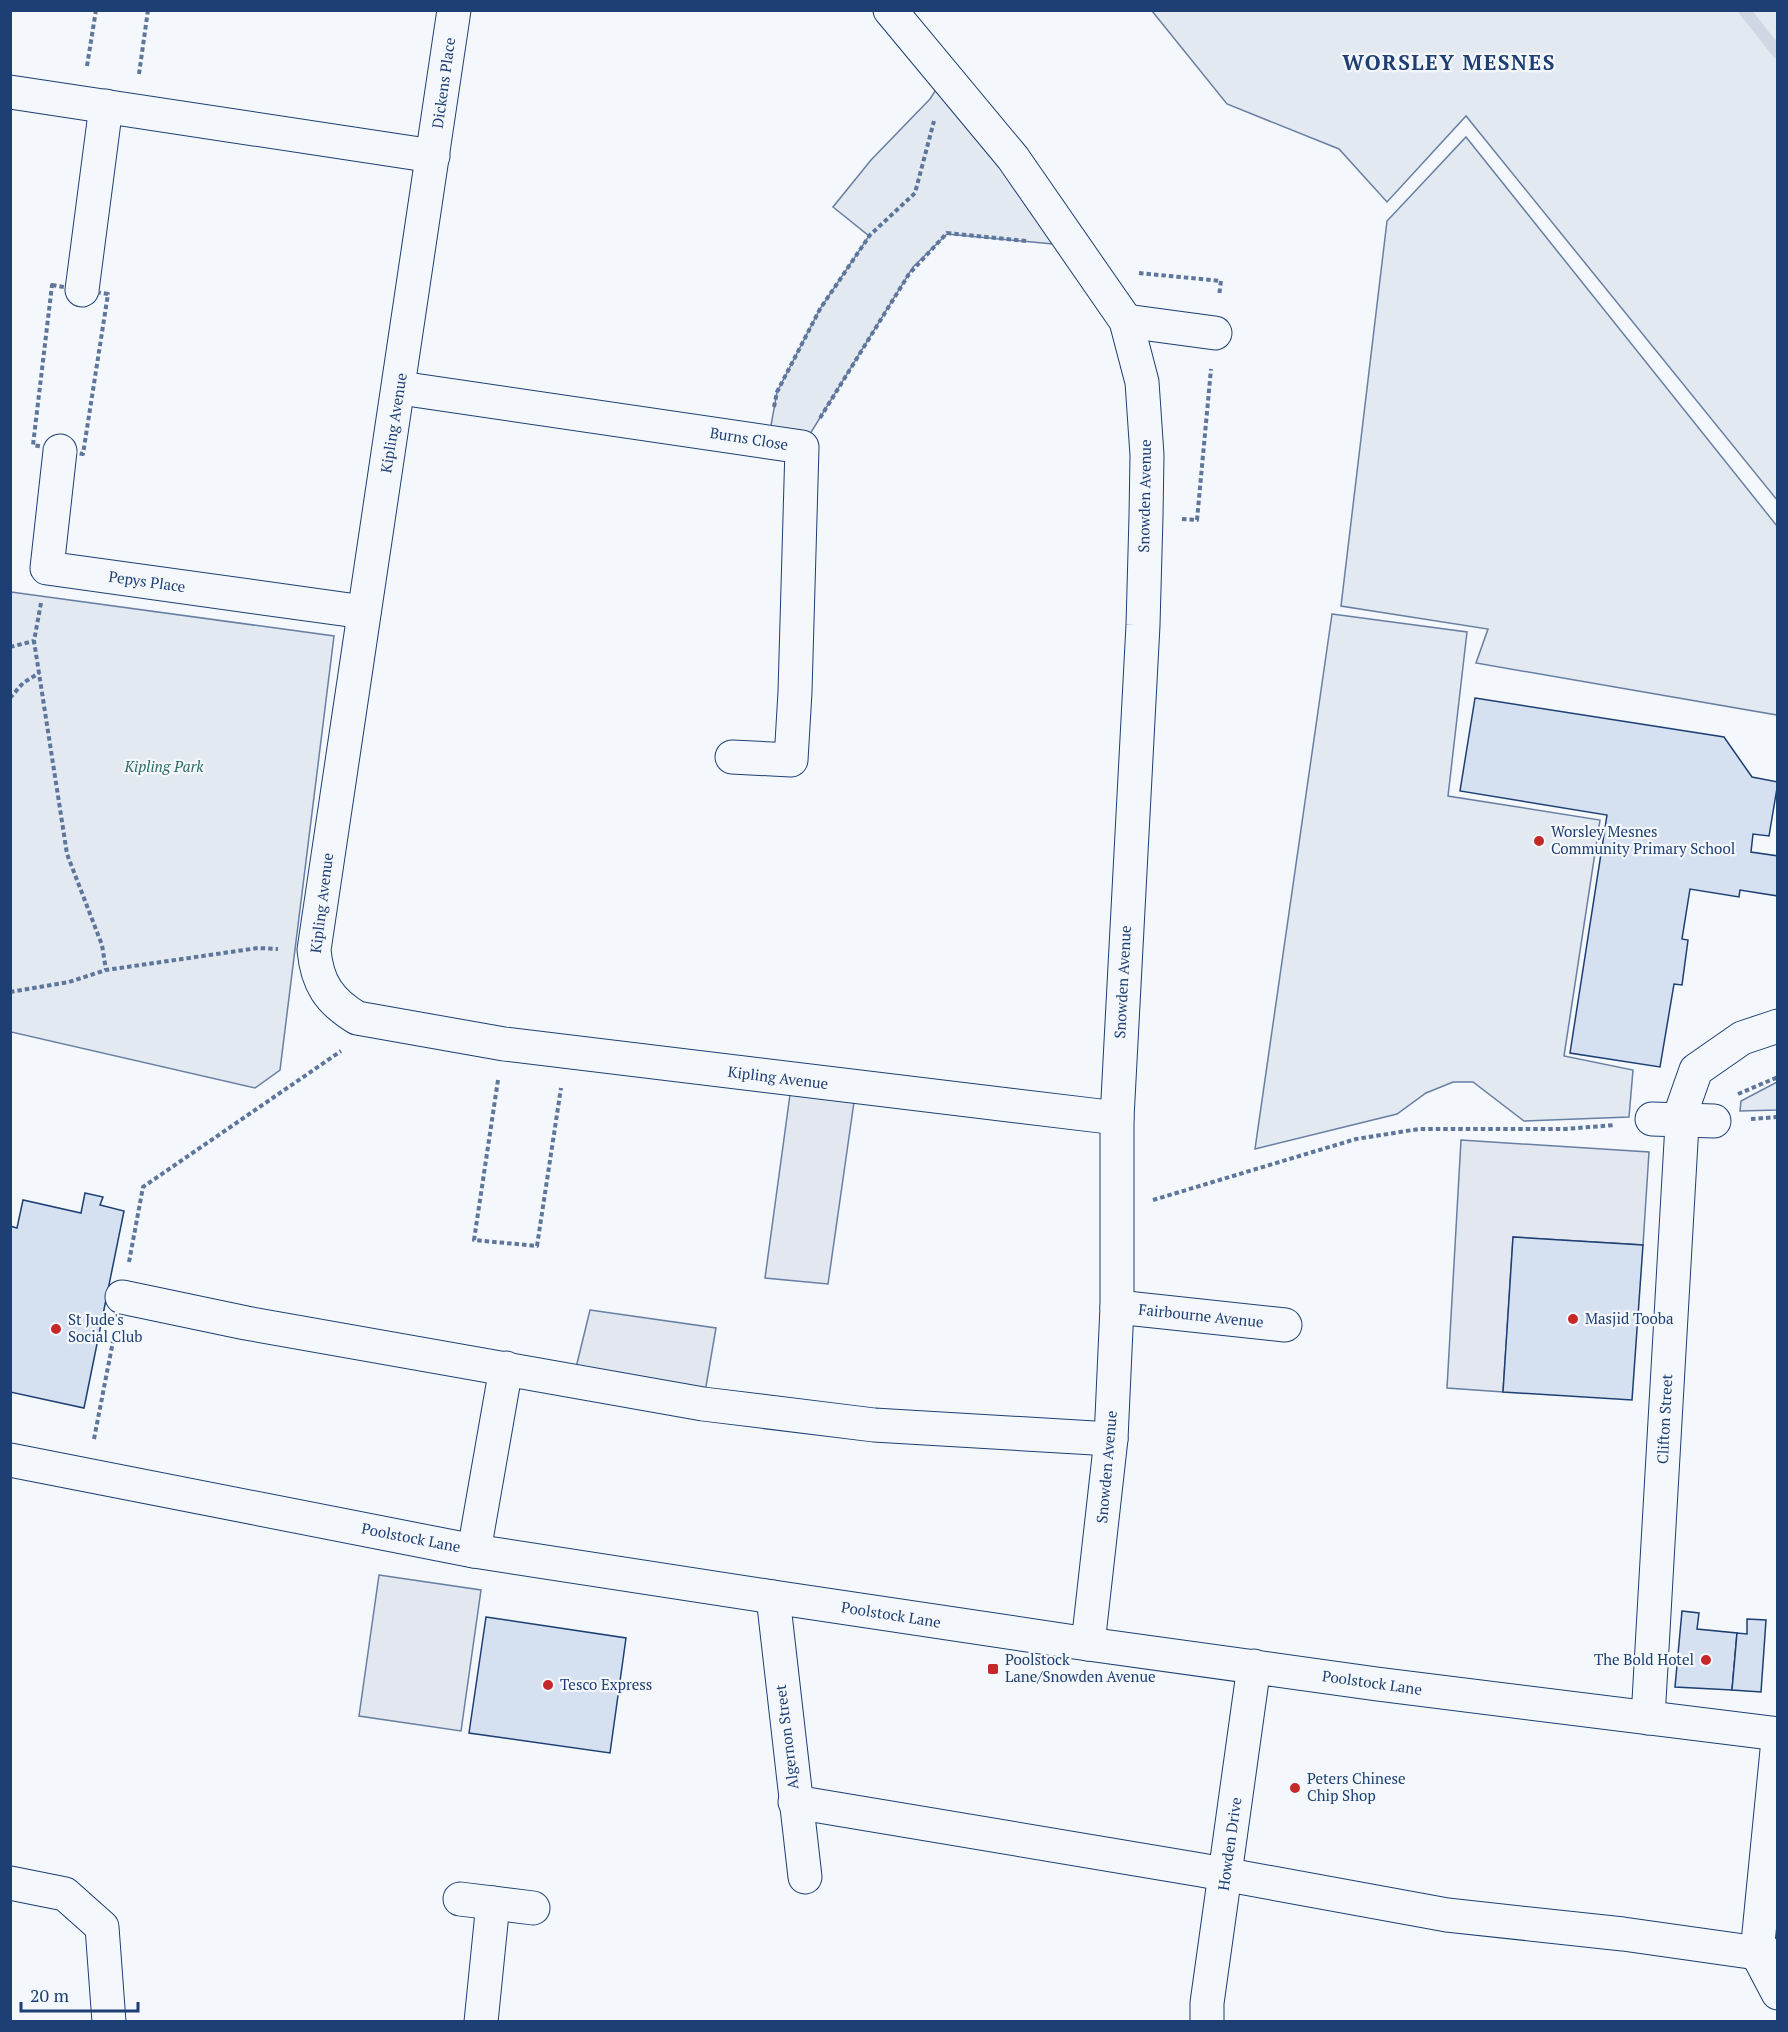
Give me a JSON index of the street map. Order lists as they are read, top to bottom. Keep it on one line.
{"streets":{"street":["Dickens Place","Kipling Avenue","Burns Close","Snowden Avenue","Pepys Place","Fairbourne Avenue","Clifton Street","Poolstock Lane","Algernon Street","Howden Drive"]},"crossings":[["Dickens Place","Kipling Avenue"],["Kipling Avenue","Burns Close"],["Kipling Avenue","Snowden Avenue"],["Kipling Avenue","Pepys Place"],["Snowden Avenue","Fairbourne Avenue"],["Snowden Avenue","Poolstock Lane"],["Clifton Street","Poolstock Lane"],["Poolstock Lane","Algernon Street"],["Poolstock Lane","Howden Drive"]],"districts":["WORSLEY MESNES"],"parks":["Kipling Park"],"places":{"other":["Worsley Mesnes Community Primary School","Masjid Tooba","St Jude's Social Club","The Bold Hotel","Tesco Express","Peters Chinese Chip Shop"],"transit":["Poolstock Lane/Snowden Avenue"]},"scale_bar":"20 m"}
